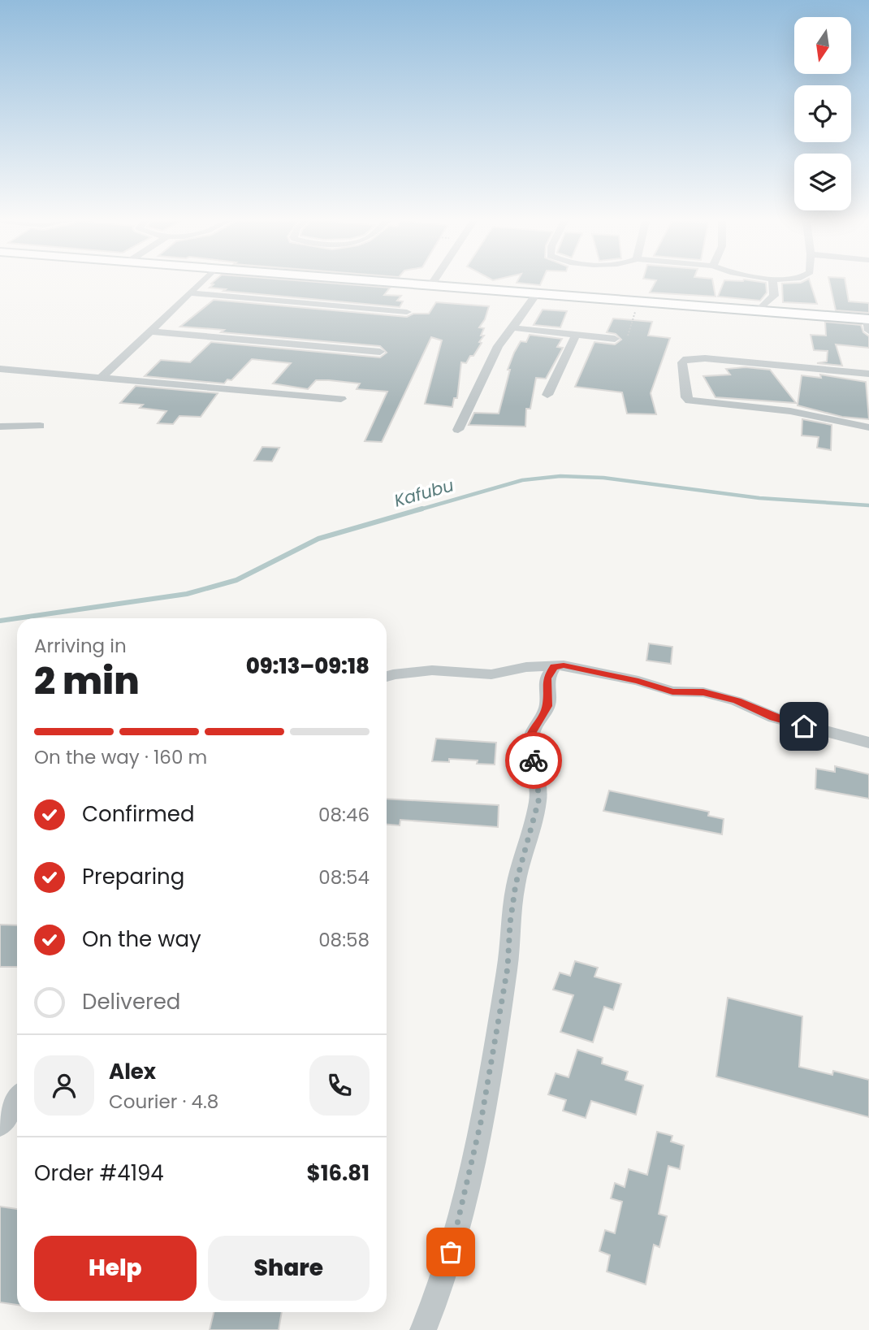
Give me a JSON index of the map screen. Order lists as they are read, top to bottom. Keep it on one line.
{"water":["Kafubu"],"north":"bottom","page":{"heading":["2 min","Arriving in","09:13–09:18"],"panel":["Alex","Courier · 4.8","Order #4194","$16.81"],"bar":"On the way · 160 m","list":[["Confirmed","08:46"],["Preparing","08:54"],["On the way","08:58"],"Delivered"],"buttons":["Help","Share"]}}
